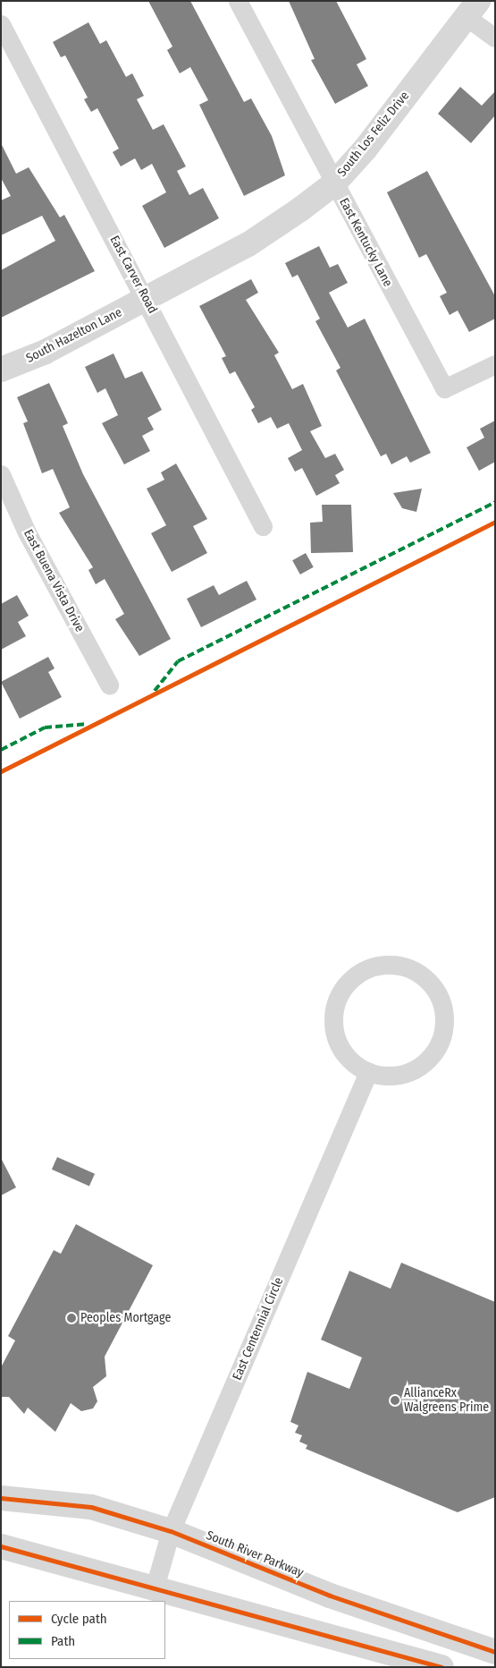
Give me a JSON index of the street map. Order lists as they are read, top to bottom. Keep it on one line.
{"streets":{"street":["South Los Feliz Drive","East Kentucky Lane","East Carver Road","South Hazelton Lane","East Buena Vista Drive","East Centennial Circle","South River Parkway"]},"crossings":[["South Los Feliz Drive","East Kentucky Lane"],["South Los Feliz Drive","East Carver Road"],["South Los Feliz Drive","South Hazelton Lane"],["East Carver Road","South Hazelton Lane"],["East Centennial Circle","South River Parkway"]],"places":["Peoples Mortgage","AllianceRx Walgreens Prime"],"legend":["Cycle path","Path"]}
